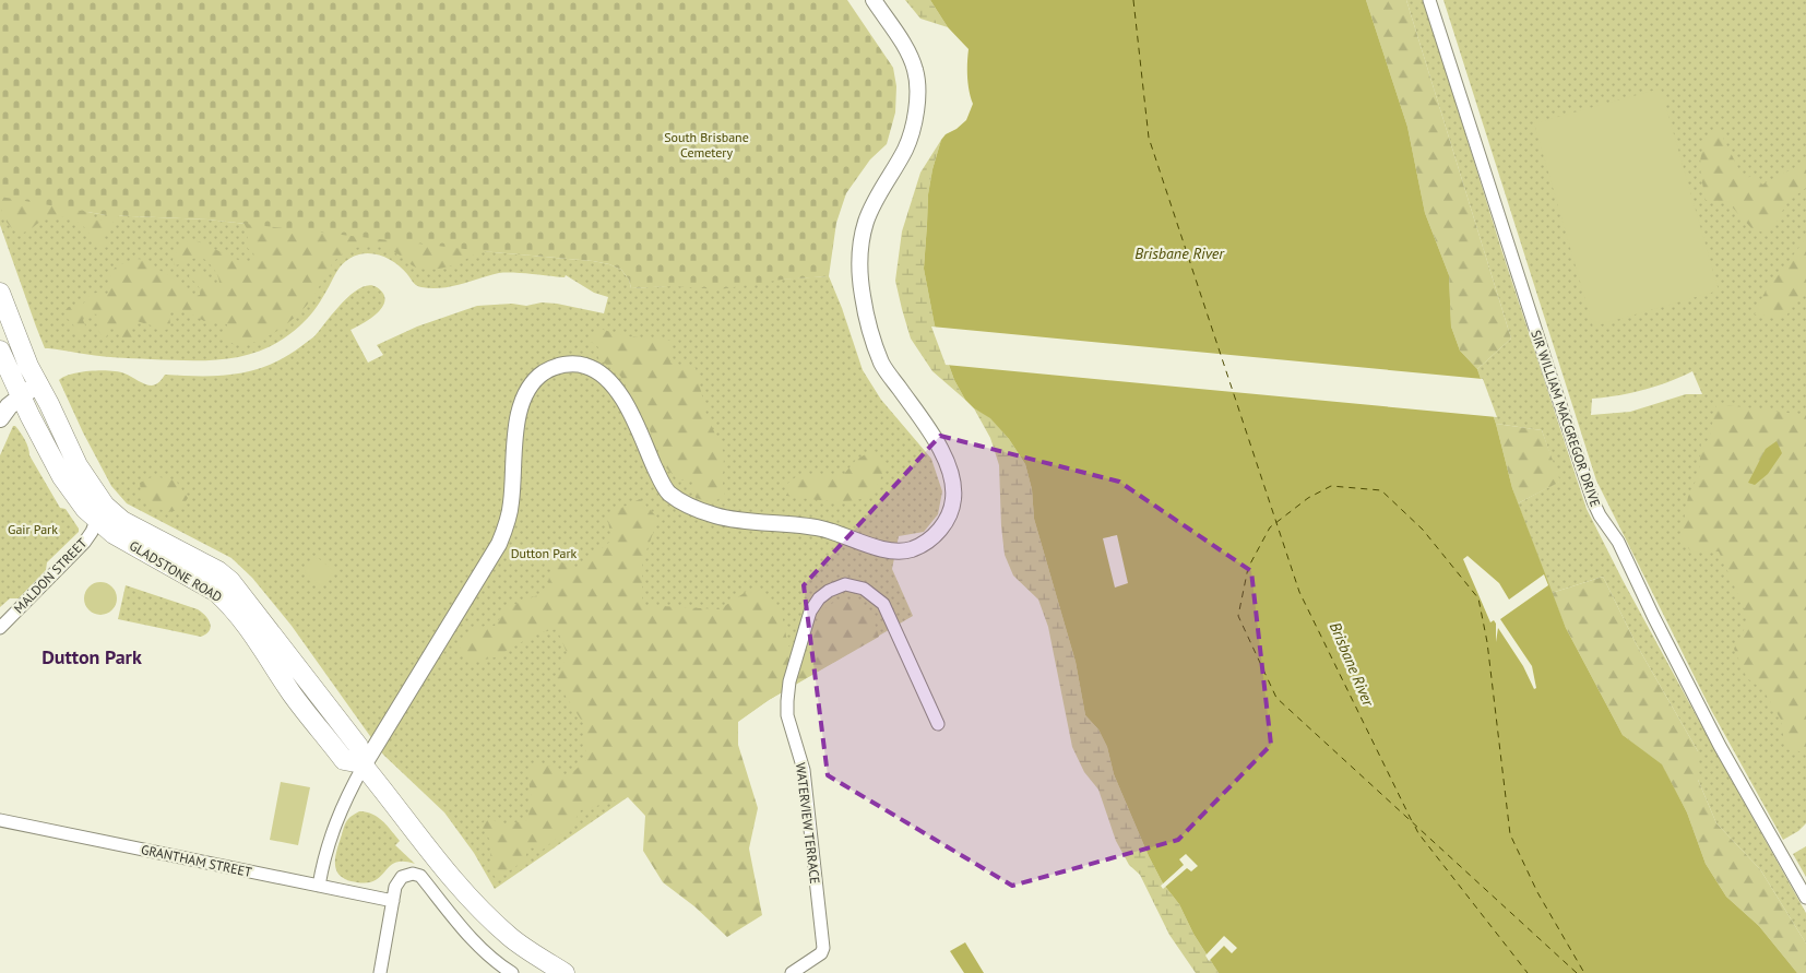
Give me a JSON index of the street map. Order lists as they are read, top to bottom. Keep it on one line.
{"streets":{"main road":["GLADSTONE ROAD"],"street":["SIR WILLIAM MACGREGOR DRIVE","MALDON STREET","WATERVIEW TERRACE","GRANTHAM STREET"]},"crossings":[["GLADSTONE ROAD","MALDON STREET"]],"districts":["Dutton Park"],"water":["Brisbane River"],"parks":["South Brisbane Cemetery","Gair Park","Dutton Park"]}
